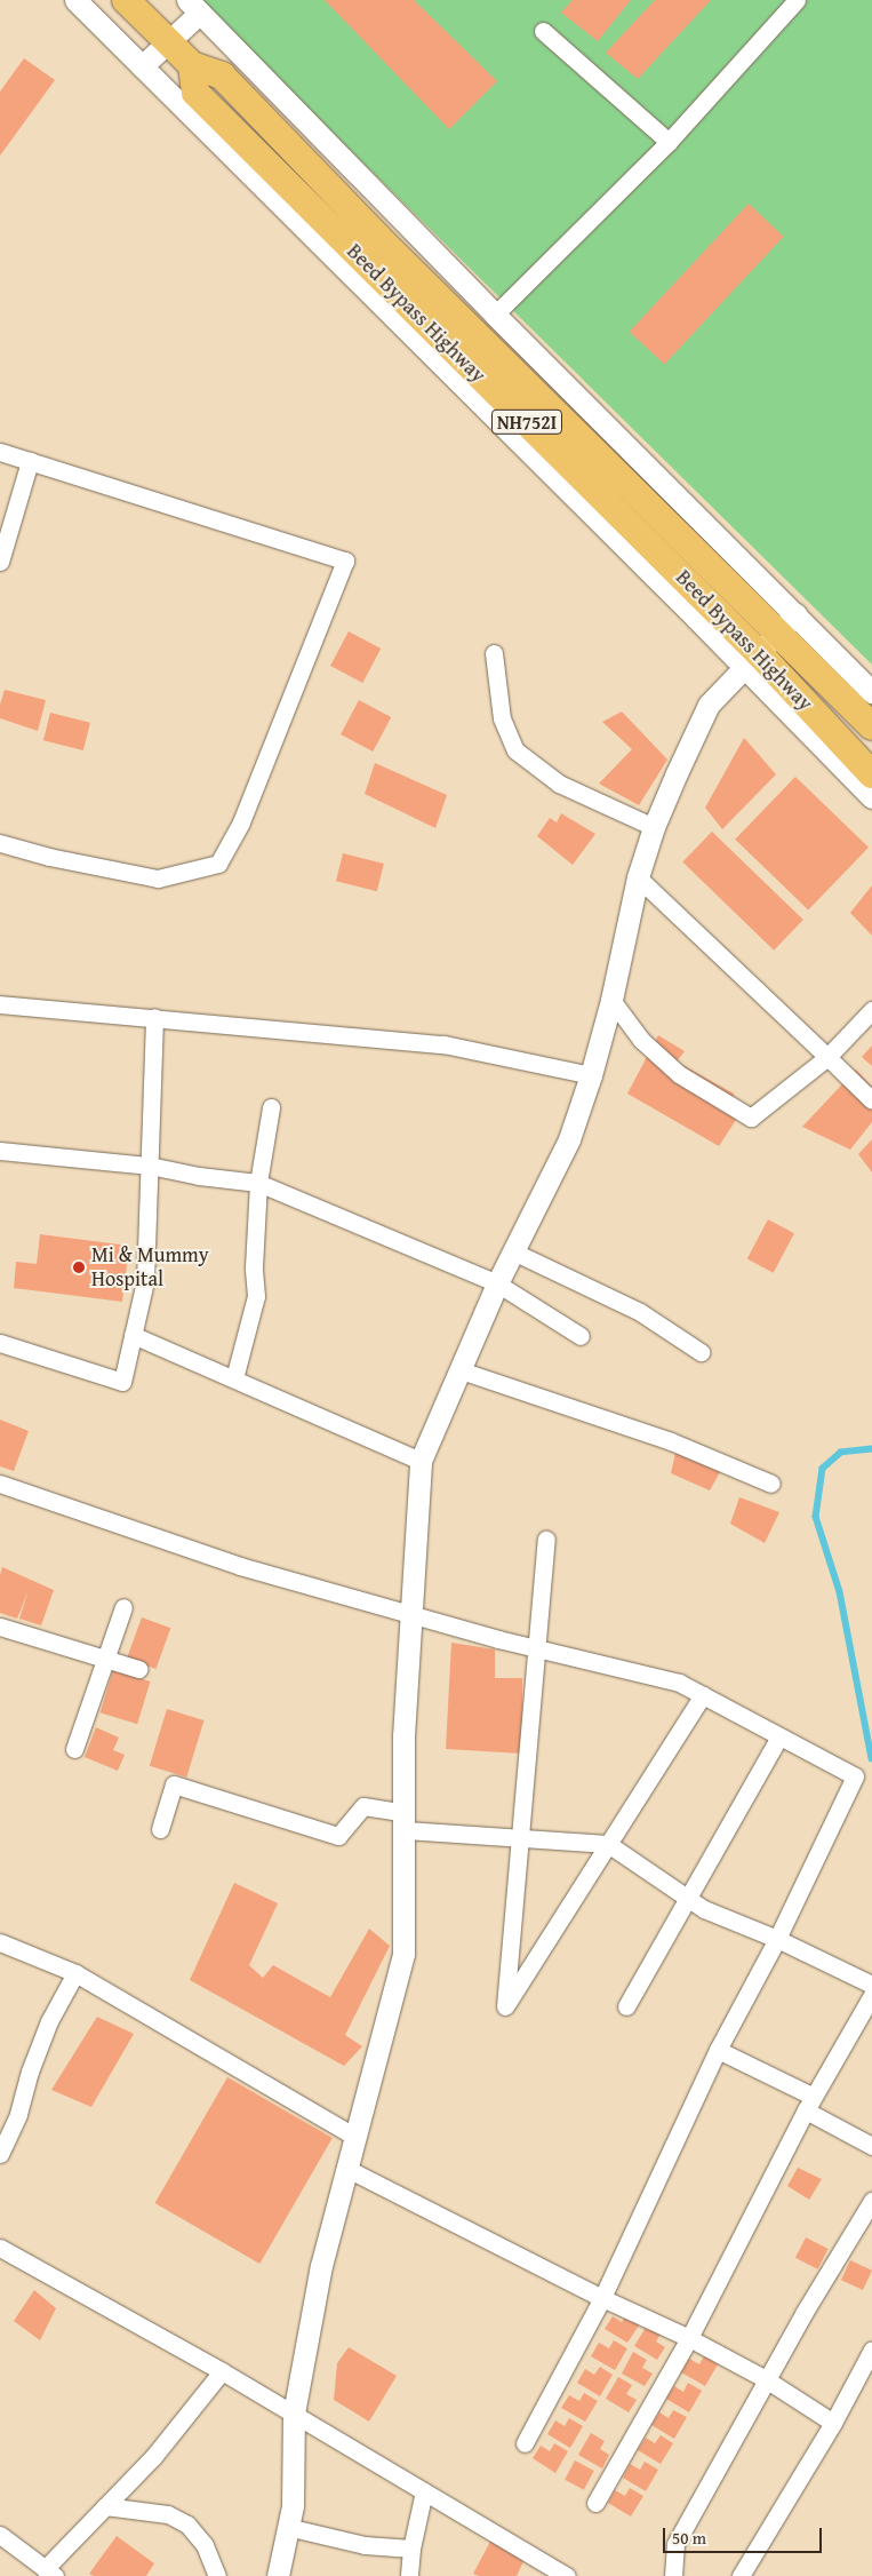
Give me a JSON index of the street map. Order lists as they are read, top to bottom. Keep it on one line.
{"streets":{"highway":["Beed Bypass Highway","NH752I"]},"places":["Mi & Mummy Hospital"],"scale_bar":"50 m"}
